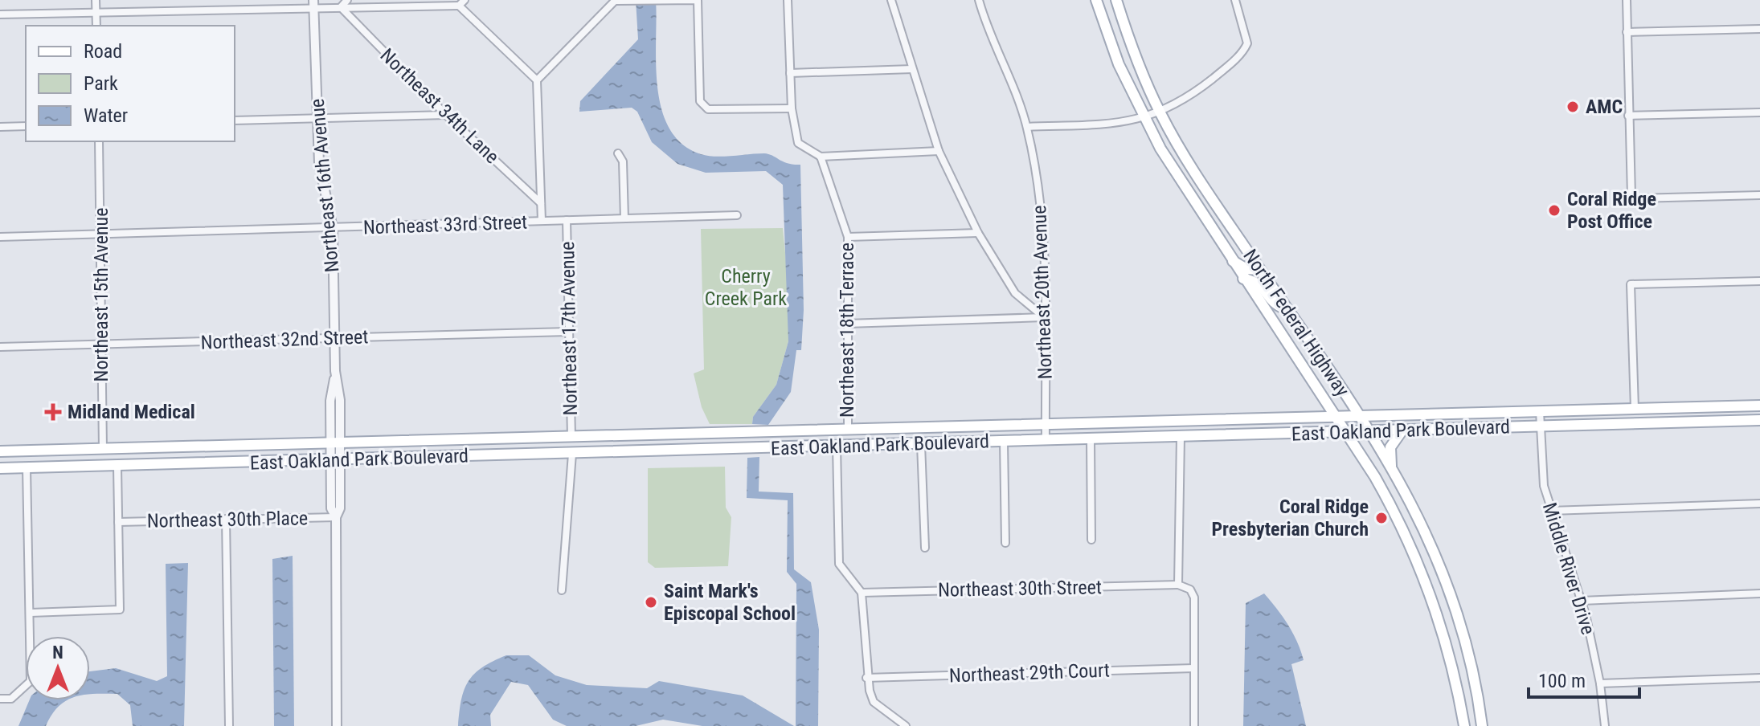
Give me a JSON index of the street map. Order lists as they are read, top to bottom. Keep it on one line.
{"streets":{"main road":["North Federal Highway","East Oakland Park Boulevard"],"street":["Northeast 34th Lane","Northeast 16th Avenue","Northeast 33rd Street","Northeast 20th Avenue","Northeast 15th Avenue","Northeast 17th Avenue","Northeast 18th Terrace","Northeast 32nd Street","Northeast 30th Place","Middle River Drive","Northeast 30th Street","Northeast 29th Court"]},"crossings":[["Northeast 34th Lane","Northeast 17th Avenue"],["Northeast 16th Avenue","Northeast 33rd Street"],["Northeast 16th Avenue","Northeast 32nd Street"],["Northeast 16th Avenue","East Oakland Park Boulevard"],["Northeast 16th Avenue","Northeast 30th Place"],["Northeast 33rd Street","Northeast 15th Avenue"],["Northeast 33rd Street","Northeast 17th Avenue"],["Northeast 20th Avenue","East Oakland Park Boulevard"],["Northeast 15th Avenue","Northeast 32nd Street"],["Northeast 15th Avenue","East Oakland Park Boulevard"],["North Federal Highway","East Oakland Park Boulevard"],["Northeast 17th Avenue","Northeast 32nd Street"],["Northeast 17th Avenue","East Oakland Park Boulevard"],["Northeast 18th Terrace","East Oakland Park Boulevard"],["East Oakland Park Boulevard","Middle River Drive"]],"parks":["Cherry Creek Park"],"places":{"other":["AMC","Coral Ridge Post Office","Coral Ridge Presbyterian Church","Saint Mark's Episcopal School"],"health":["Midland Medical"]},"legend":["Road","Park","Water"],"scale_bar":"100 m","north":"top"}
